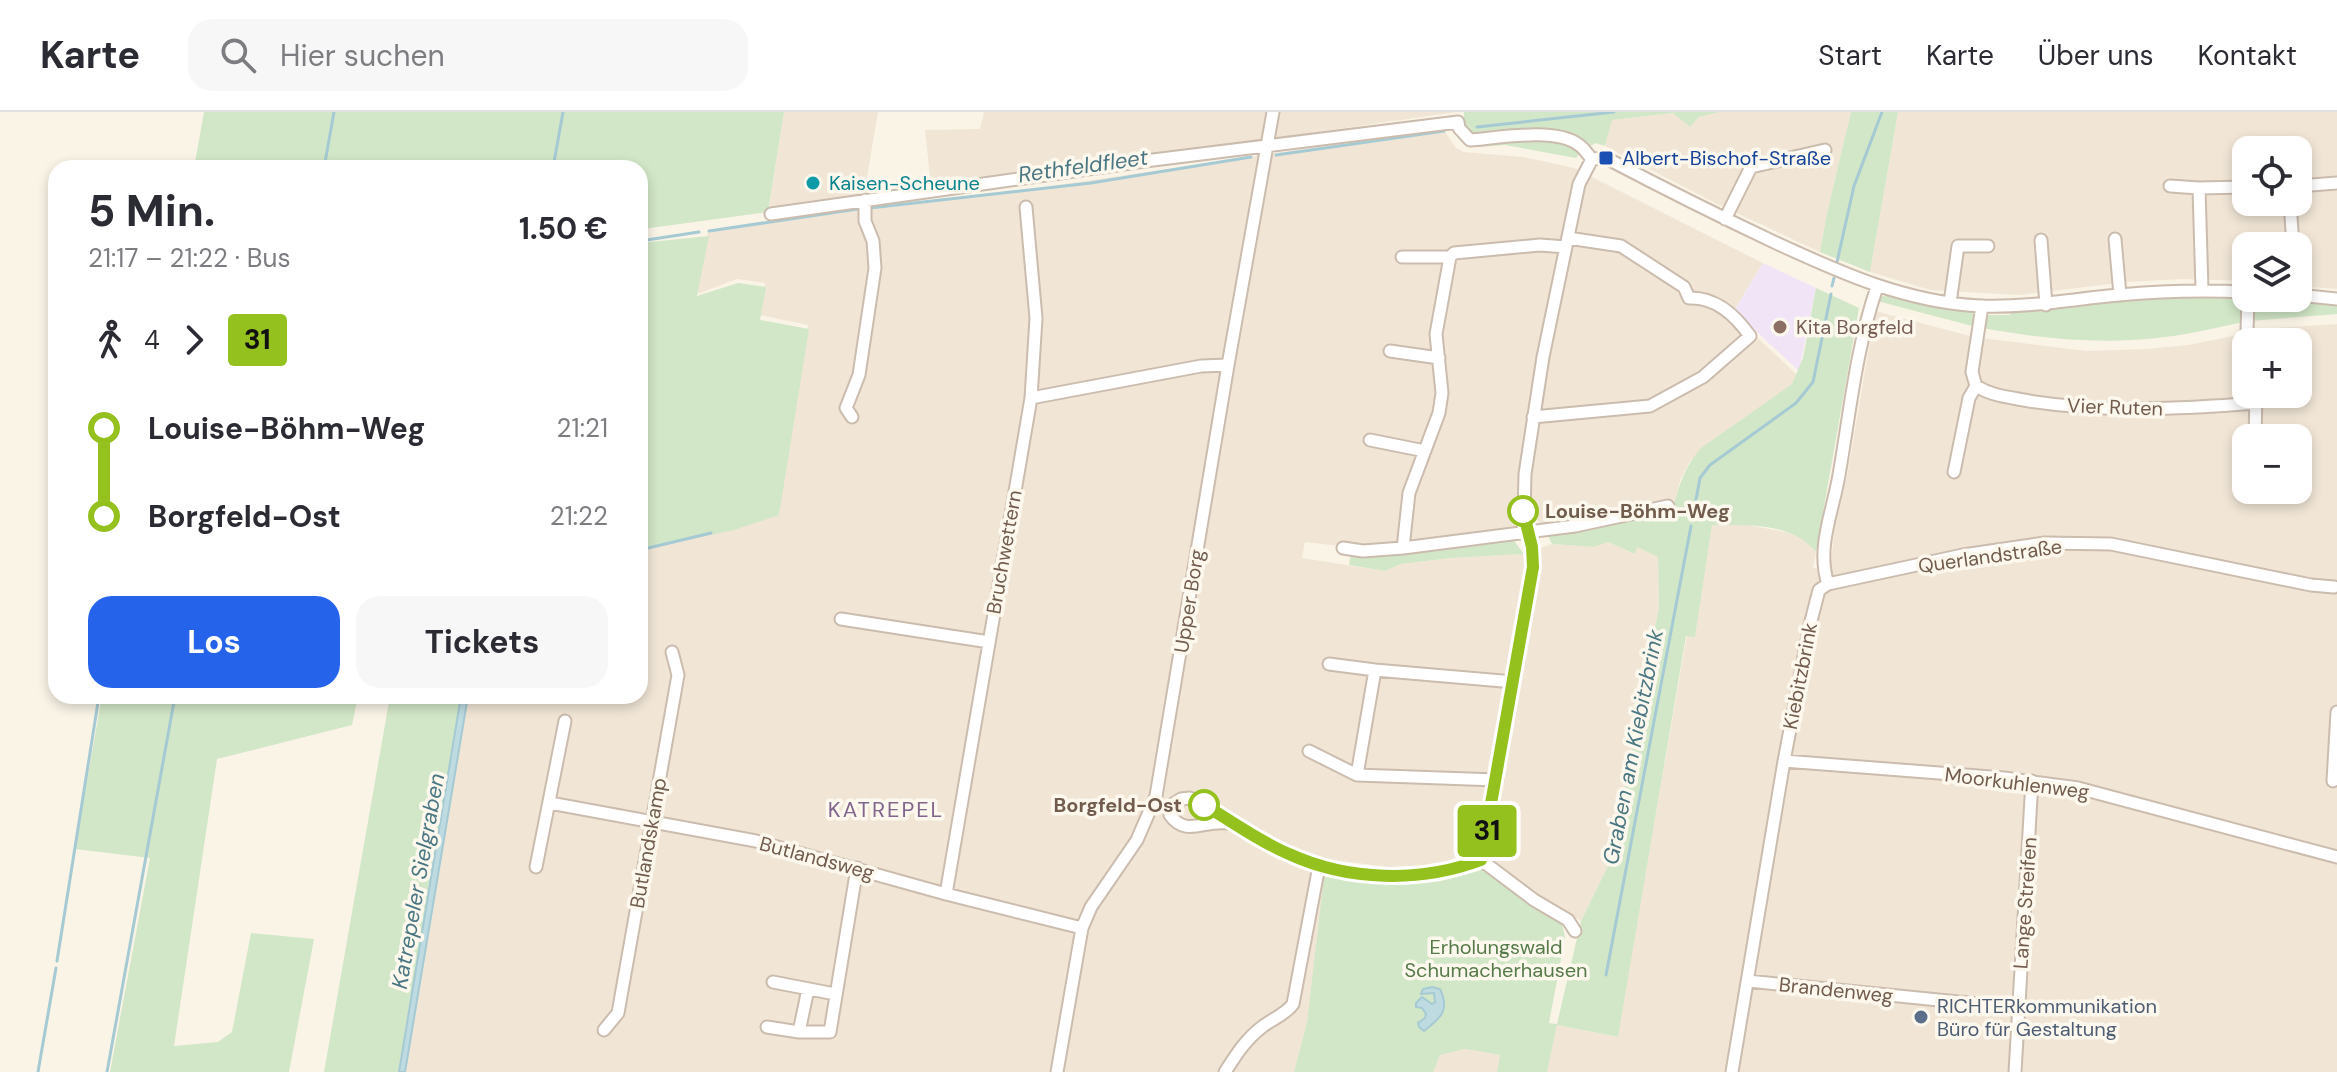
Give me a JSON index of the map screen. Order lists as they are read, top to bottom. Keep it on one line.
{"streets":{"street":["Vier Ruten","Bruchwettern","Querlandstraße","Upper Borg","Kiebitzbrink","Moorkuhlenweg","Butlandskamp","Butlandsweg","Lange Streifen","Brandenweg"]},"crossings":[["Bruchwettern","Butlandsweg"],["Querlandstraße","Kiebitzbrink"],["Upper Borg","Butlandsweg"],["Kiebitzbrink","Moorkuhlenweg"],["Kiebitzbrink","Brandenweg"],["Moorkuhlenweg","Lange Streifen"],["Butlandskamp","Butlandsweg"],["Lange Streifen","Brandenweg"]],"districts":["KATREPEL"],"water":["Rethfeldfleet","Graben am Kiebitzbrink","Katrepeler Sielgraben"],"parks":["Erholungswald Schumacherhausen"],"places":{"transit":["Albert-Bischof-Straße"],"other":["Kaisen-Scheune","Kita Borgfeld","Louise-Böhm-Weg","Borgfeld-Ost","RICHTERkommunikation Büro für Gestaltung"]},"lines":["bus line 31"],"page":{"header":"Karte","search":"Hier suchen","nav":["Start","Karte","Über uns","Kontakt"],"on_map":"31","map_buttons":["+","−"],"heading":["5 Min.","21:17 – 21:22 · Bus","1.50 €"],"legs":["4","31"],"list":[{"name":"Louise-Böhm-Weg","value":"21:21"},{"name":"Borgfeld-Ost","value":"21:22"}],"buttons":["Los","Tickets"]}}
